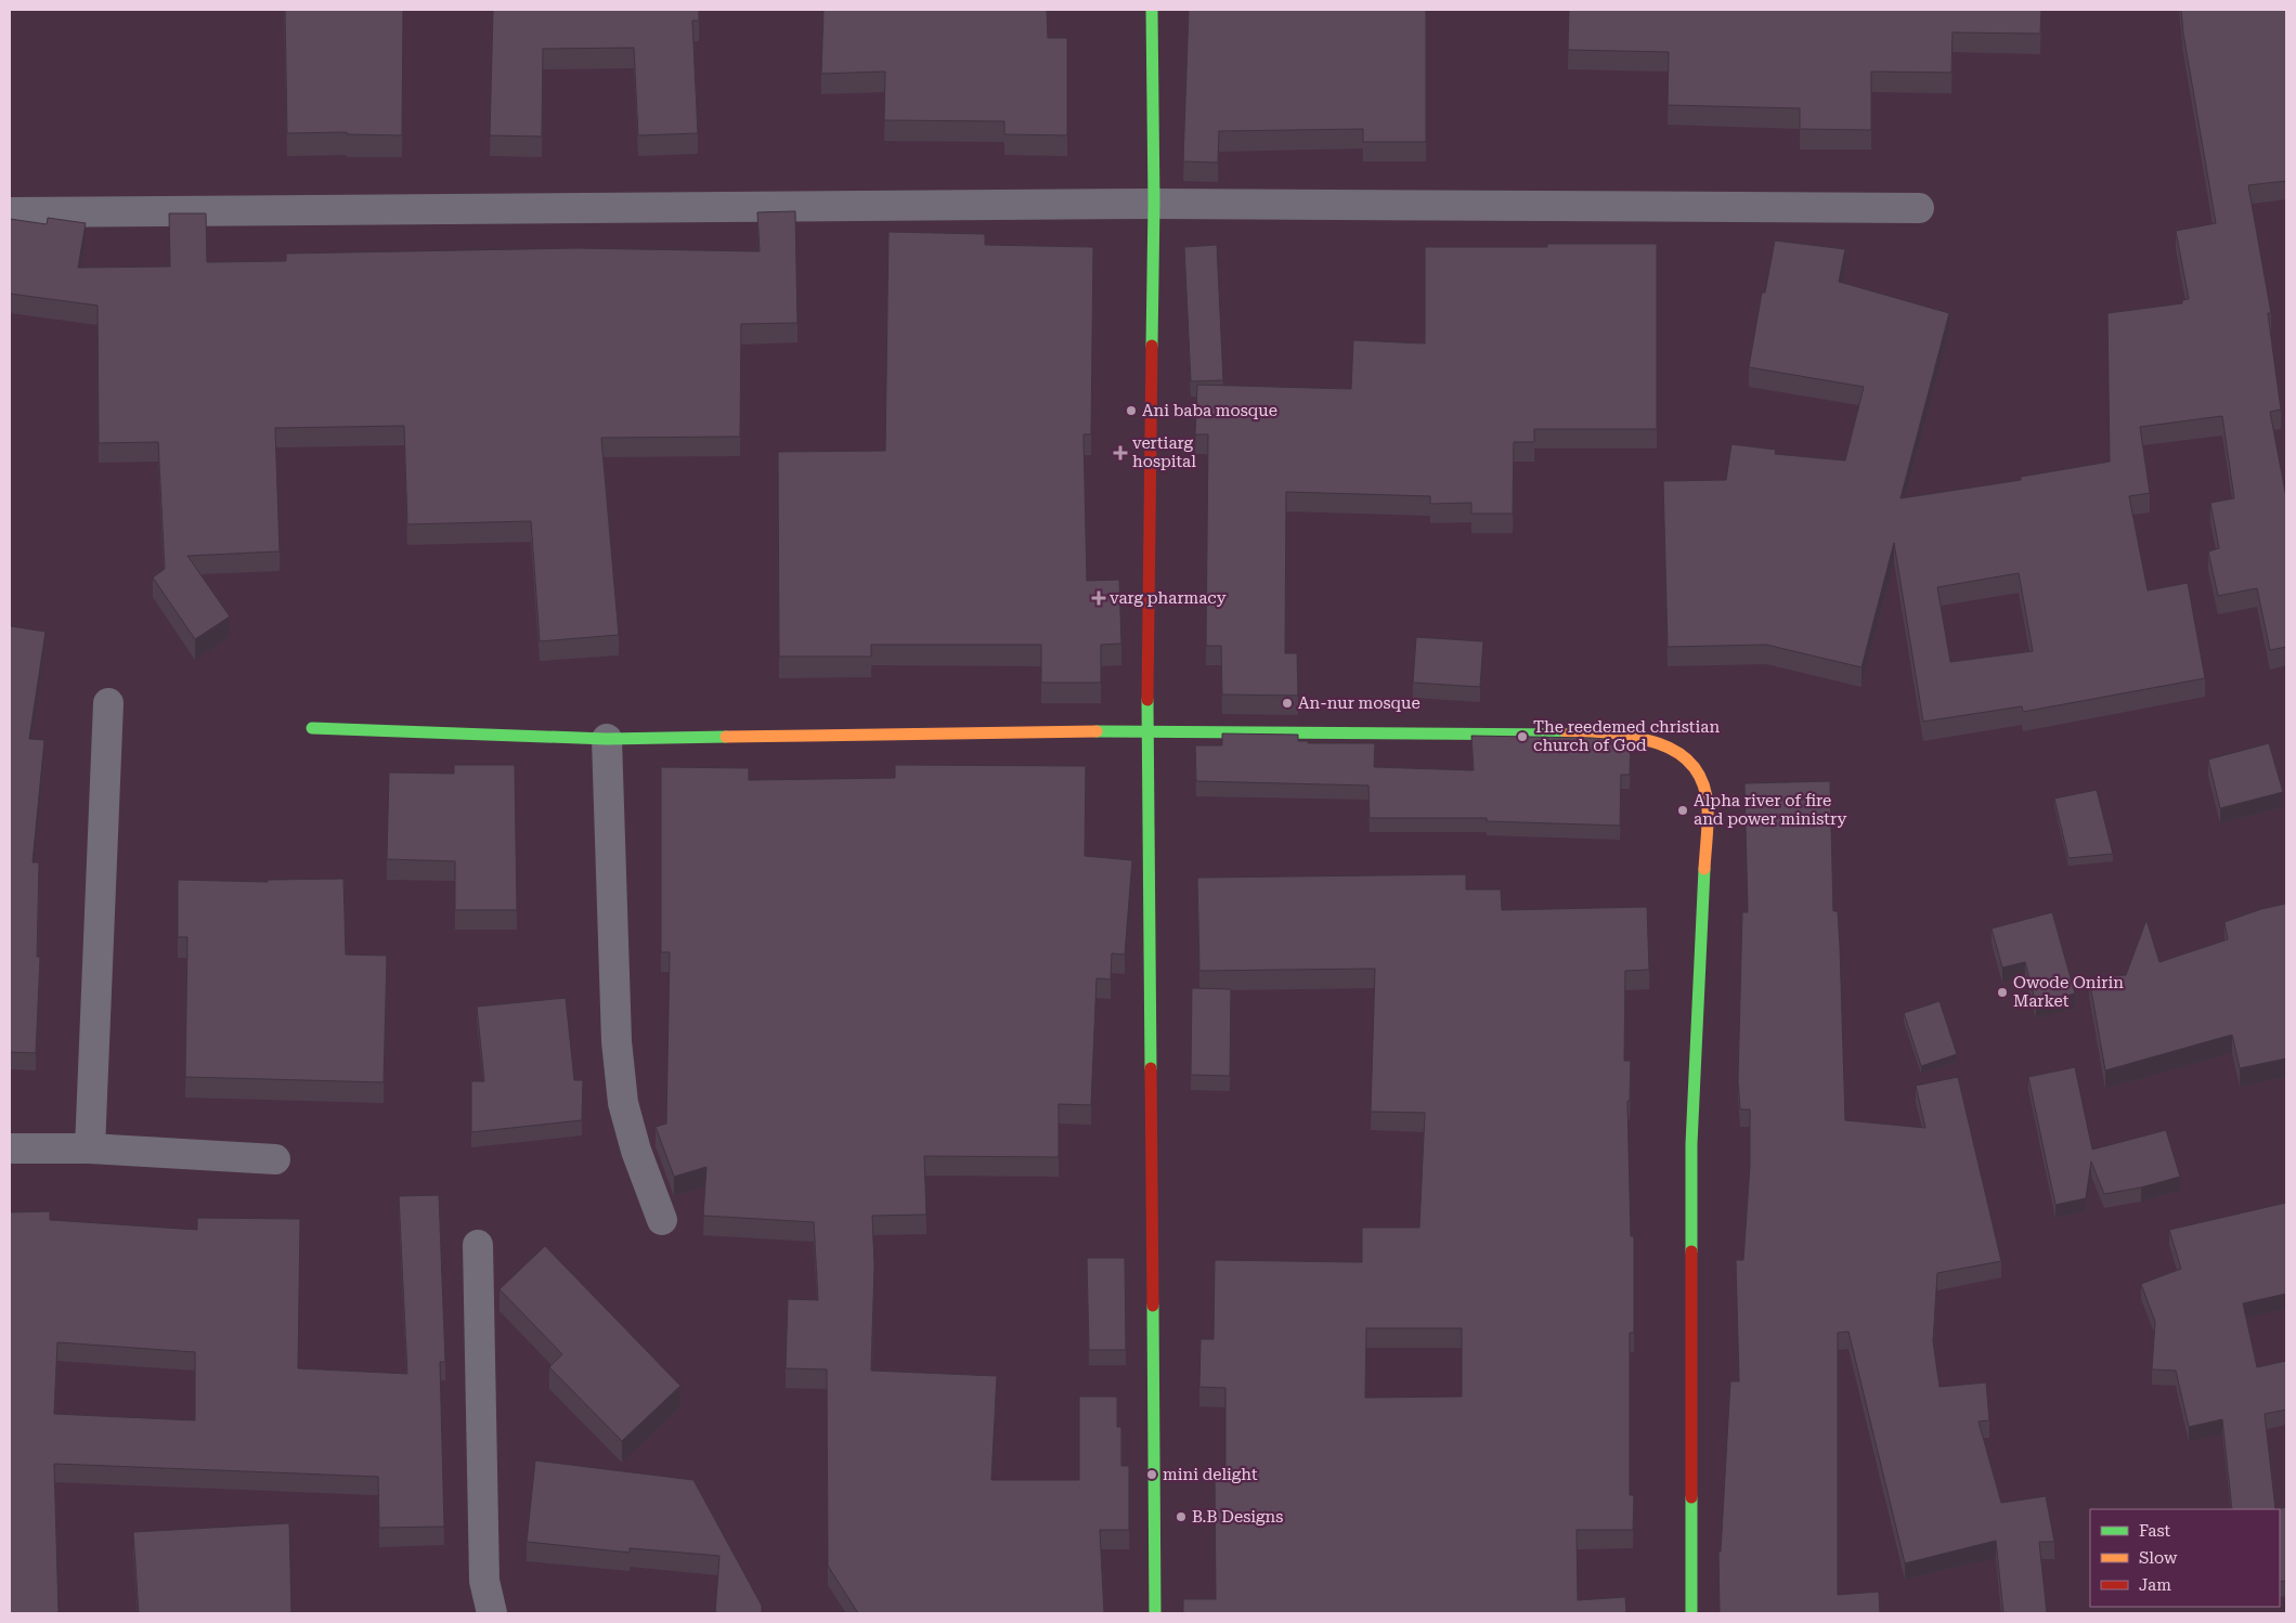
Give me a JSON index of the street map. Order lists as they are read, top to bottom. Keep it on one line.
{"places":{"other":["Ani baba mosque","An-nur mosque","The reedemed christian church of God","Alpha river of fire and power ministry","Owode Onirin Market","mini delight","B.B Designs"],"health":["vertiarg hospital","varg pharmacy"]},"legend":["Fast","Slow","Jam"]}
